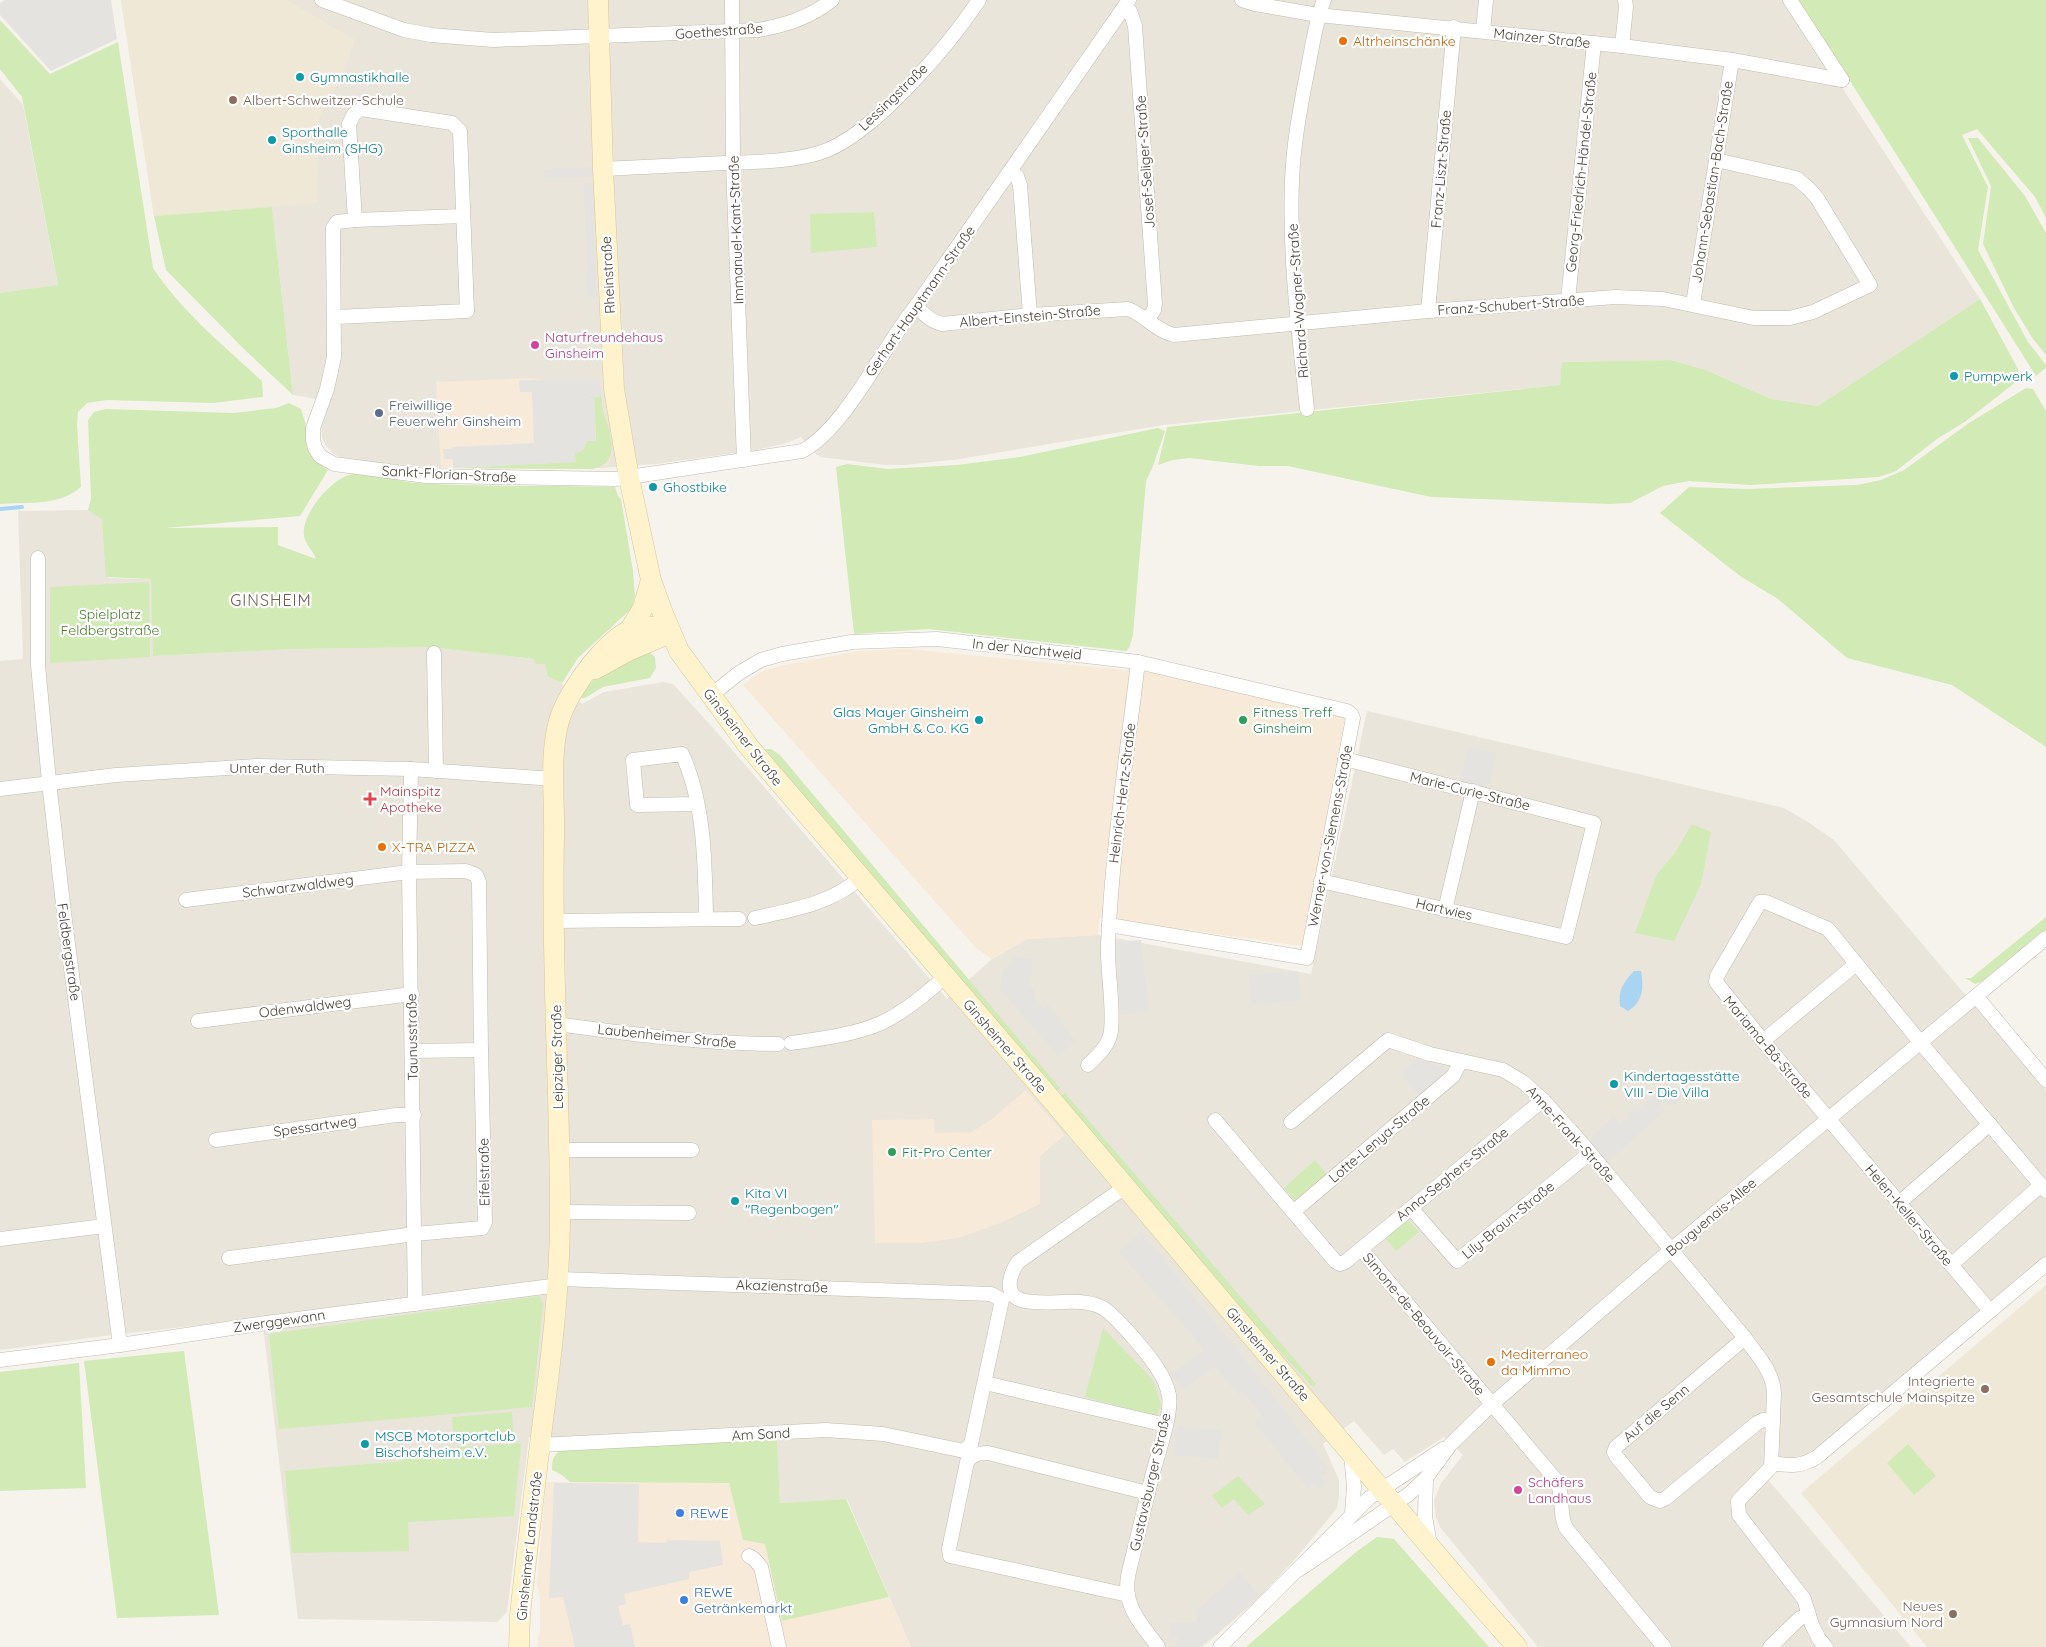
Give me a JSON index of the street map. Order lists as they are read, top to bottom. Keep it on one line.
{"streets":{"main road":["Rheinstraße","Ginsheimer Straße","Leipziger Straße","Ginsheimer Landstraße"],"street":["Goethestraße","Mainzer Straße","Lessingstraße","Josef-Seliger-Straße","Franz-Liszt-Straße","Georg-Friedrich-Händel-Straße","Johann-Sebastian-Bach-Straße","Immanuel-Kant-Straße","Gerhart-Hauptmann-Straße","Richard-Wagner-Straße","Franz-Schubert-Straße","Albert-Einstein-Straße","Sankt-Florian-Straße","In der Nachtweid","Unter der Ruth","Marie-Curie-Straße","Heinrich-Hertz-Straße","Werner-von-Siemens-Straße","Schwarzwaldweg","Hartwies","Feldbergstraße","Odenwaldweg","Laubenheimer Straße","Taunusstraße","Mariama-Bâ-Straße","Spessartweg","Anne-Frank-Straße","Lotte-Lenya-Straße","Eifelstraße","Anna-Seghers-Straße","Helen-Keller-Straße","Bouguenais-Allee","Lily-Braun-Straße","Akazienstraße","Zwerggewann","Simone-de-Beauvoir-Straße","Auf die Senn","Am Sand","Gustavsburger Straße"]},"crossings":[["Goethestraße","Immanuel-Kant-Straße"],["Goethestraße","Rheinstraße"],["Mainzer Straße","Franz-Liszt-Straße"],["Mainzer Straße","Georg-Friedrich-Händel-Straße"],["Mainzer Straße","Johann-Sebastian-Bach-Straße"],["Mainzer Straße","Richard-Wagner-Straße"],["Lessingstraße","Immanuel-Kant-Straße"],["Lessingstraße","Rheinstraße"],["Josef-Seliger-Straße","Gerhart-Hauptmann-Straße"],["Josef-Seliger-Straße","Franz-Schubert-Straße"],["Josef-Seliger-Straße","Albert-Einstein-Straße"],["Franz-Liszt-Straße","Franz-Schubert-Straße"],["Georg-Friedrich-Händel-Straße","Franz-Schubert-Straße"],["Johann-Sebastian-Bach-Straße","Franz-Schubert-Straße"],["Immanuel-Kant-Straße","Gerhart-Hauptmann-Straße"],["Rheinstraße","Gerhart-Hauptmann-Straße"],["Rheinstraße","Sankt-Florian-Straße"],["Rheinstraße","Ginsheimer Straße"],["Rheinstraße","Leipziger Straße"],["Gerhart-Hauptmann-Straße","Albert-Einstein-Straße"],["Gerhart-Hauptmann-Straße","Sankt-Florian-Straße"],["Richard-Wagner-Straße","Franz-Schubert-Straße"],["Franz-Schubert-Straße","Albert-Einstein-Straße"],["In der Nachtweid","Ginsheimer Straße"],["In der Nachtweid","Heinrich-Hertz-Straße"],["In der Nachtweid","Werner-von-Siemens-Straße"],["Ginsheimer Straße","Laubenheimer Straße"],["Ginsheimer Straße","Leipziger Straße"],["Ginsheimer Straße","Bouguenais-Allee"],["Unter der Ruth","Feldbergstraße"],["Unter der Ruth","Taunusstraße"],["Unter der Ruth","Leipziger Straße"],["Marie-Curie-Straße","Werner-von-Siemens-Straße"],["Marie-Curie-Straße","Hartwies"],["Heinrich-Hertz-Straße","Werner-von-Siemens-Straße"],["Werner-von-Siemens-Straße","Hartwies"],["Schwarzwaldweg","Taunusstraße"],["Schwarzwaldweg","Eifelstraße"],["Feldbergstraße","Zwerggewann"],["Odenwaldweg","Taunusstraße"],["Laubenheimer Straße","Leipziger Straße"],["Taunusstraße","Spessartweg"],["Taunusstraße","Eifelstraße"],["Taunusstraße","Zwerggewann"],["Mariama-Bâ-Straße","Helen-Keller-Straße"],["Mariama-Bâ-Straße","Bouguenais-Allee"],["Leipziger Straße","Akazienstraße"],["Leipziger Straße","Zwerggewann"],["Leipziger Straße","Am Sand"],["Leipziger Straße","Ginsheimer Landstraße"],["Anne-Frank-Straße","Lotte-Lenya-Straße"],["Anne-Frank-Straße","Anna-Seghers-Straße"],["Anne-Frank-Straße","Bouguenais-Allee"],["Anne-Frank-Straße","Lily-Braun-Straße"],["Anne-Frank-Straße","Auf die Senn"],["Lotte-Lenya-Straße","Simone-de-Beauvoir-Straße"],["Anna-Seghers-Straße","Lily-Braun-Straße"],["Anna-Seghers-Straße","Simone-de-Beauvoir-Straße"],["Helen-Keller-Straße","Bouguenais-Allee"],["Bouguenais-Allee","Simone-de-Beauvoir-Straße"],["Akazienstraße","Zwerggewann"],["Akazienstraße","Gustavsburger Straße"],["Am Sand","Ginsheimer Landstraße"]],"districts":["GINSHEIM"],"parks":["Spielplatz Feldbergstraße"],"places":{"other":["Altrheinschänke","Gymnastikhalle","Albert-Schweitzer-Schule","Sporthalle Ginsheim (SHG)","Naturfreundehaus Ginsheim","Pumpwerk","Freiwillige Feuerwehr Ginsheim","Ghostbike","Glas Mayer Ginsheim GmbH & Co. KG","Fitness Treff Ginsheim","X-TRA PIZZA","Kindertagesstätte VIII - Die Villa","Fit-Pro Center","Kita VI \"Regenbogen\"","Mediterraneo da Mimmo","Integrierte Gesamtschule Mainspitze","MSCB Motorsportclub Bischofsheim e.V.","Schäfers Landhaus","REWE","REWE Getränkemarkt","Neues Gymnasium Nord"],"health":["Mainspitz Apotheke"]}}
